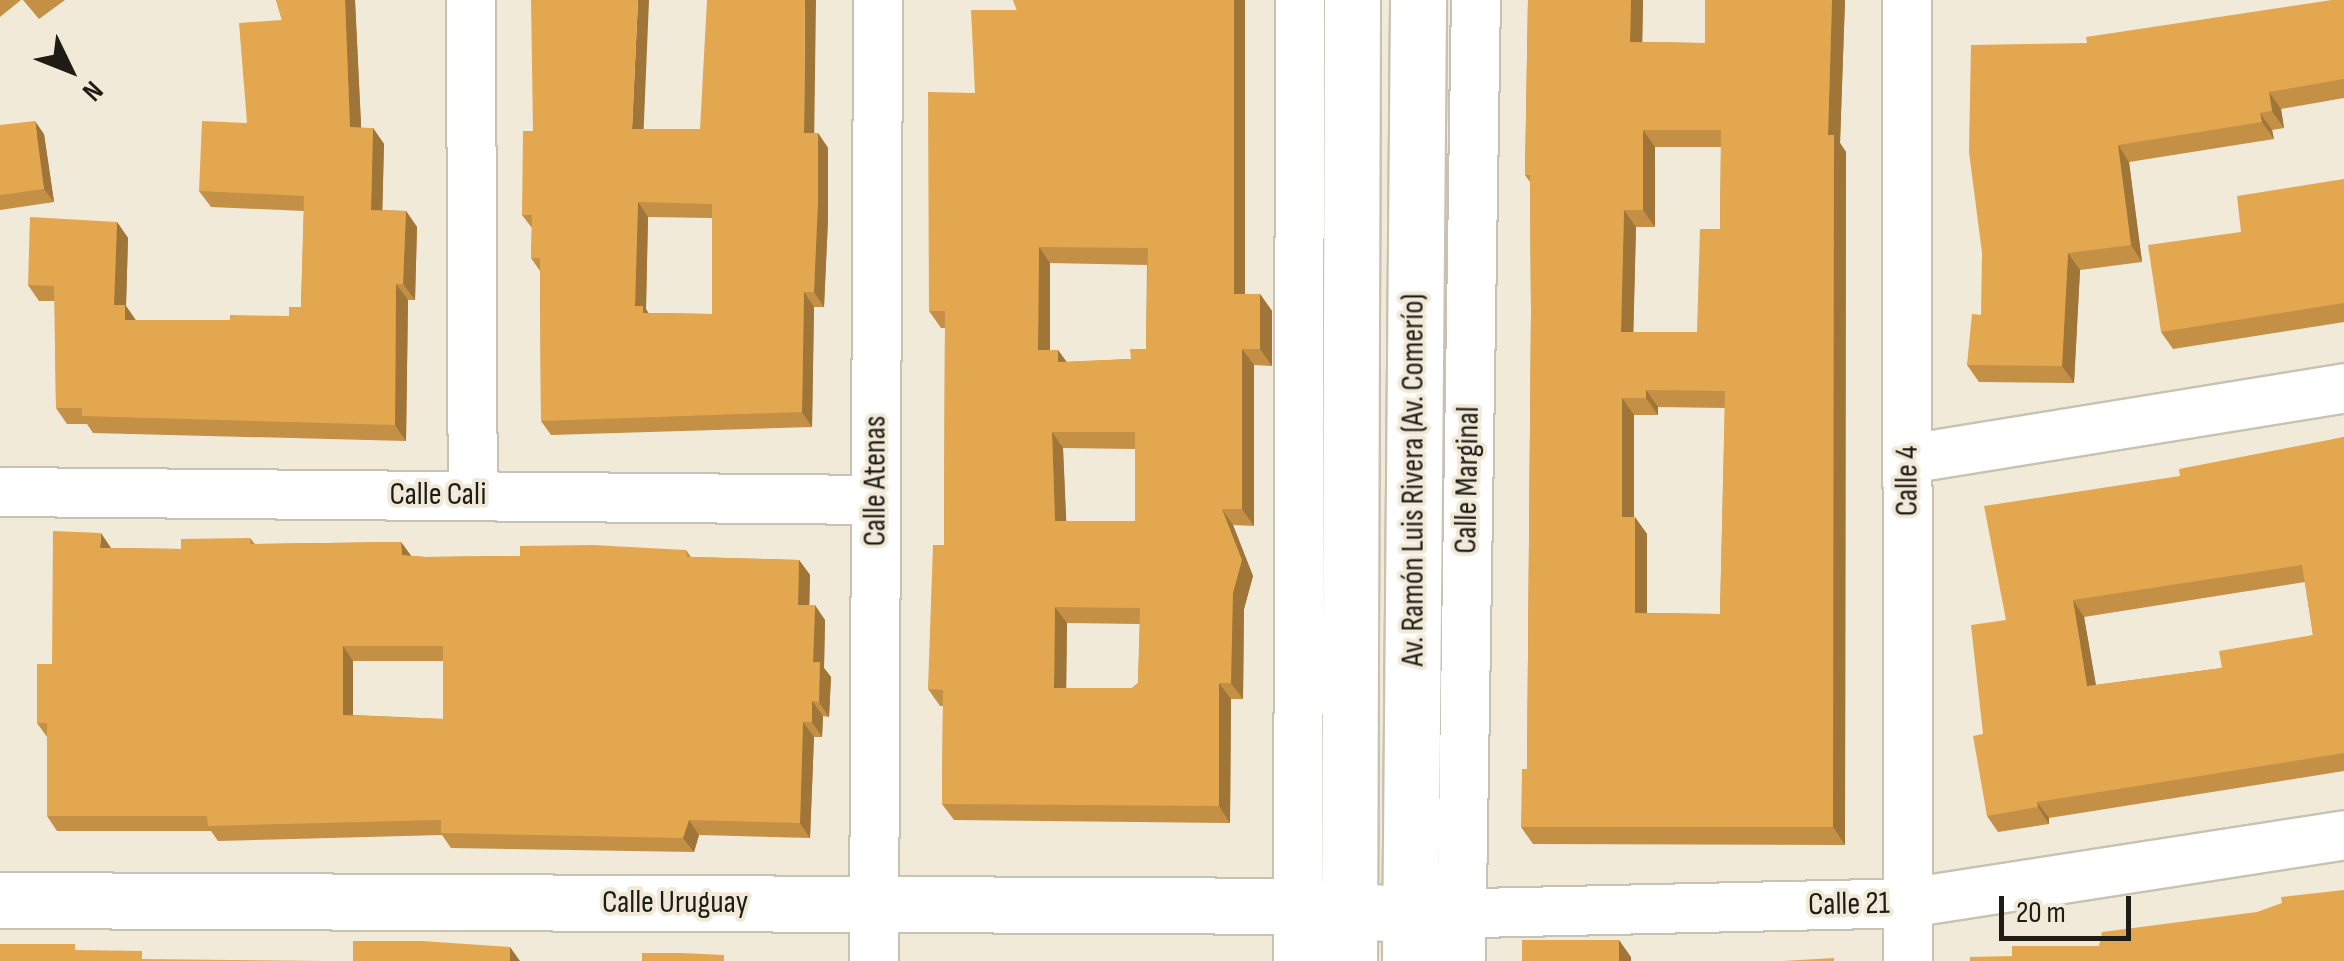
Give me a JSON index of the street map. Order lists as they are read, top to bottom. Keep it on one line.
{"streets":{"main road":["Av. Ramón Luis Rivera (Av. Comerío)","Calle Uruguay","Calle 21"],"street":["Calle Marginal","Calle Atenas","Calle 4","Calle Cali"]},"crossings":[["Av. Ramón Luis Rivera (Av. Comerío)","Calle Marginal"],["Av. Ramón Luis Rivera (Av. Comerío)","Calle Uruguay"],["Av. Ramón Luis Rivera (Av. Comerío)","Calle 21"],["Calle Marginal","Calle 21"],["Calle Atenas","Calle Cali"],["Calle Atenas","Calle Uruguay"],["Calle 4","Calle 21"],["Calle Uruguay","Calle 21"]],"scale_bar":"20 m","north":"bottom right"}
